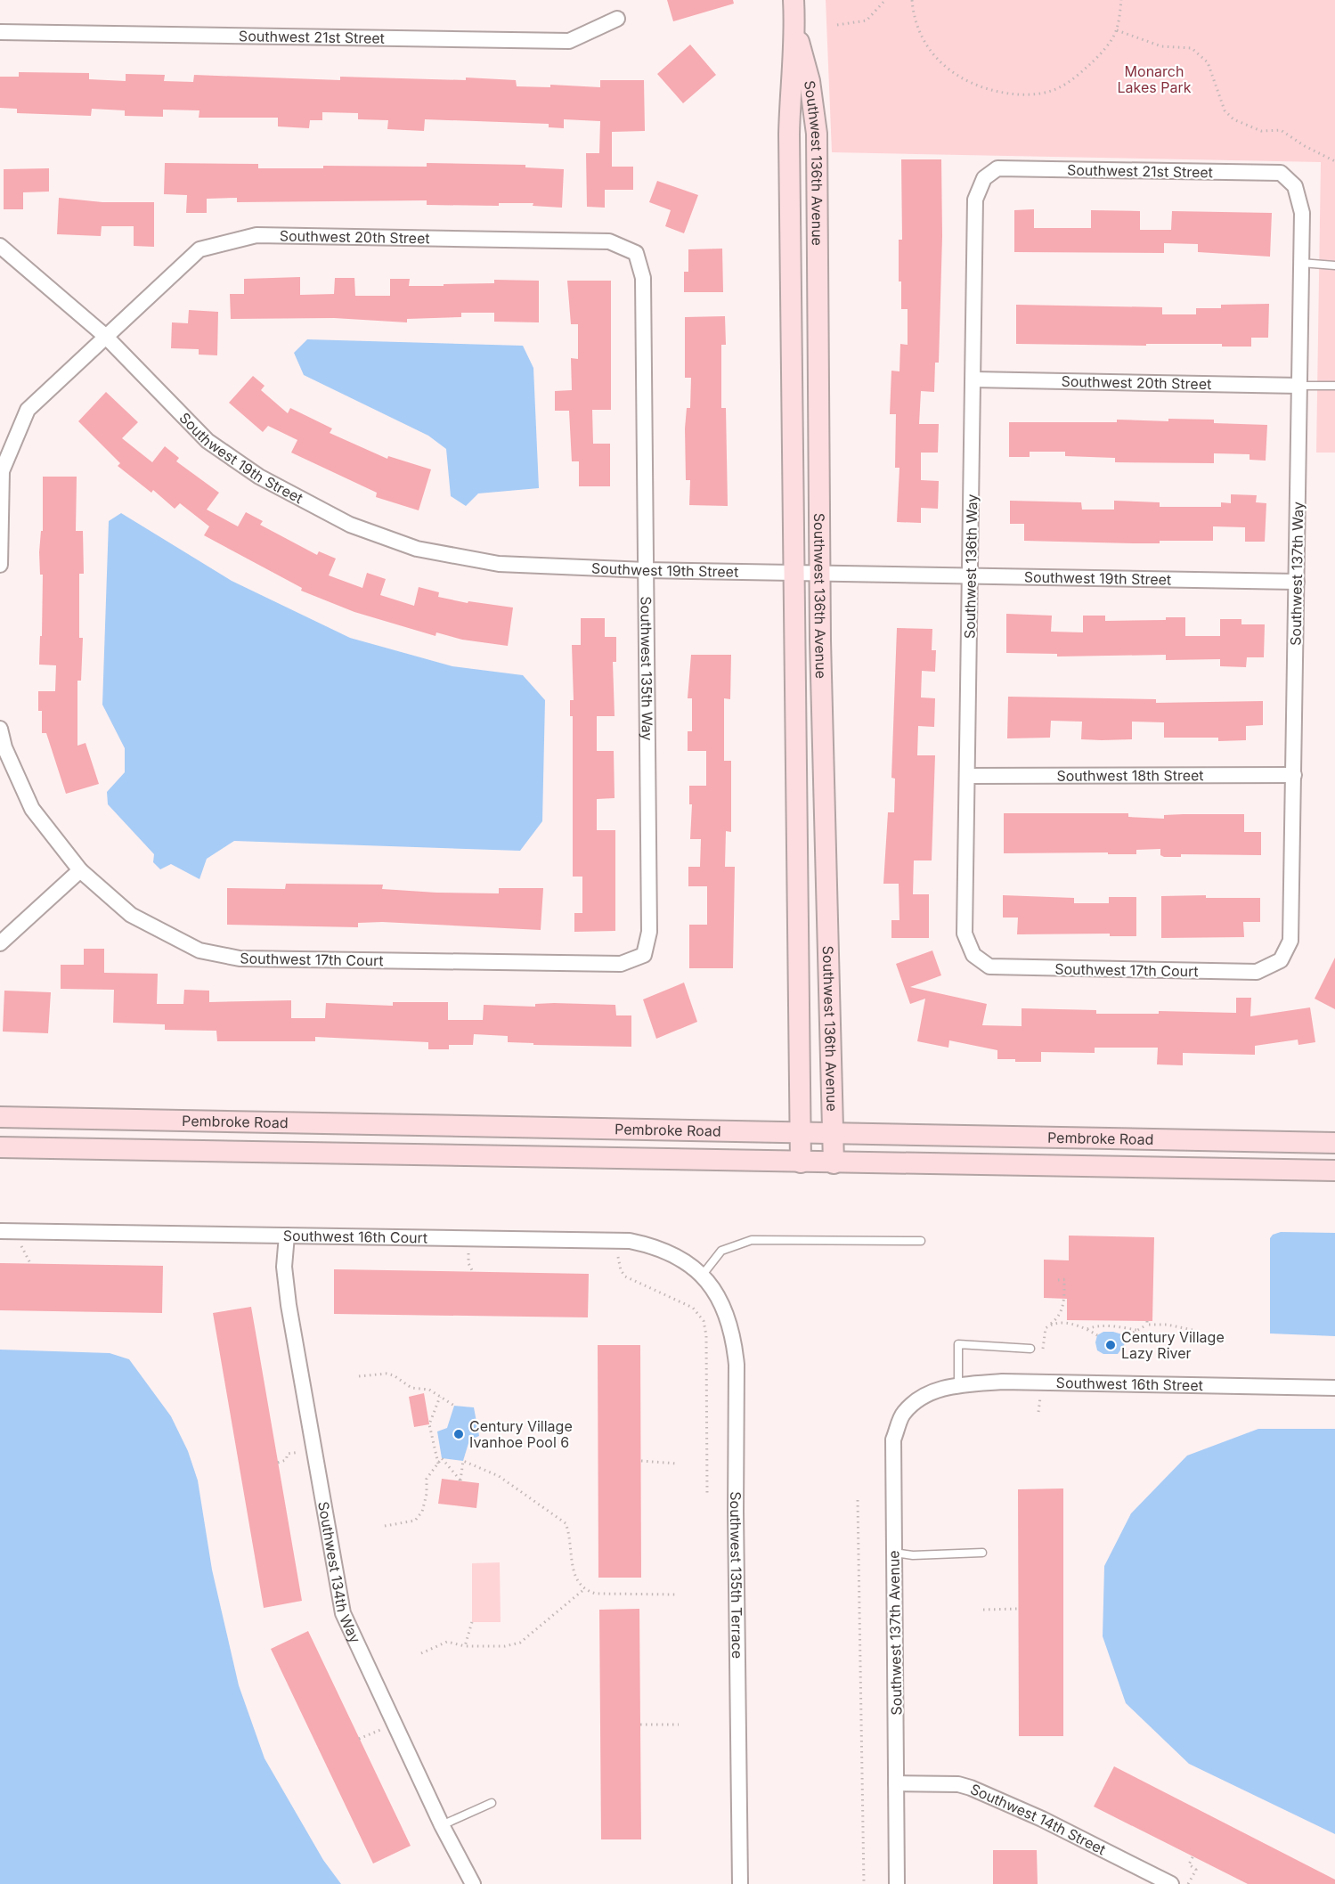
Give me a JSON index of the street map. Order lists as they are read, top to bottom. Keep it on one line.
{"streets":{"main road":["Southwest 136th Avenue","Pembroke Road"],"street":["Southwest 21st Street","Southwest 20th Street","Southwest 19th Street","Southwest 136th Way","Southwest 137th Way","Southwest 135th Way","Southwest 18th Street","Southwest 17th Court","Southwest 16th Court","Southwest 16th Street","Southwest 134th Way","Southwest 135th Terrace","Southwest 137th Avenue","Southwest 14th Street"]},"crossings":[["Southwest 21st Street","Southwest 136th Way"],["Southwest 21st Street","Southwest 137th Way"],["Southwest 136th Avenue","Southwest 19th Street"],["Southwest 136th Avenue","Pembroke Road"],["Southwest 20th Street","Southwest 19th Street"],["Southwest 20th Street","Southwest 136th Way"],["Southwest 20th Street","Southwest 137th Way"],["Southwest 20th Street","Southwest 135th Way"],["Southwest 19th Street","Southwest 136th Way"],["Southwest 19th Street","Southwest 137th Way"],["Southwest 19th Street","Southwest 135th Way"],["Southwest 136th Way","Southwest 18th Street"],["Southwest 136th Way","Southwest 17th Court"],["Southwest 137th Way","Southwest 18th Street"],["Southwest 137th Way","Southwest 17th Court"],["Southwest 135th Way","Southwest 17th Court"],["Southwest 16th Court","Southwest 134th Way"],["Southwest 16th Court","Southwest 135th Terrace"],["Southwest 16th Street","Southwest 137th Avenue"],["Southwest 137th Avenue","Southwest 14th Street"]],"parks":["Monarch Lakes Park"],"places":["Century Village Lazy River","Century Village Ivanhoe Pool 6"]}
